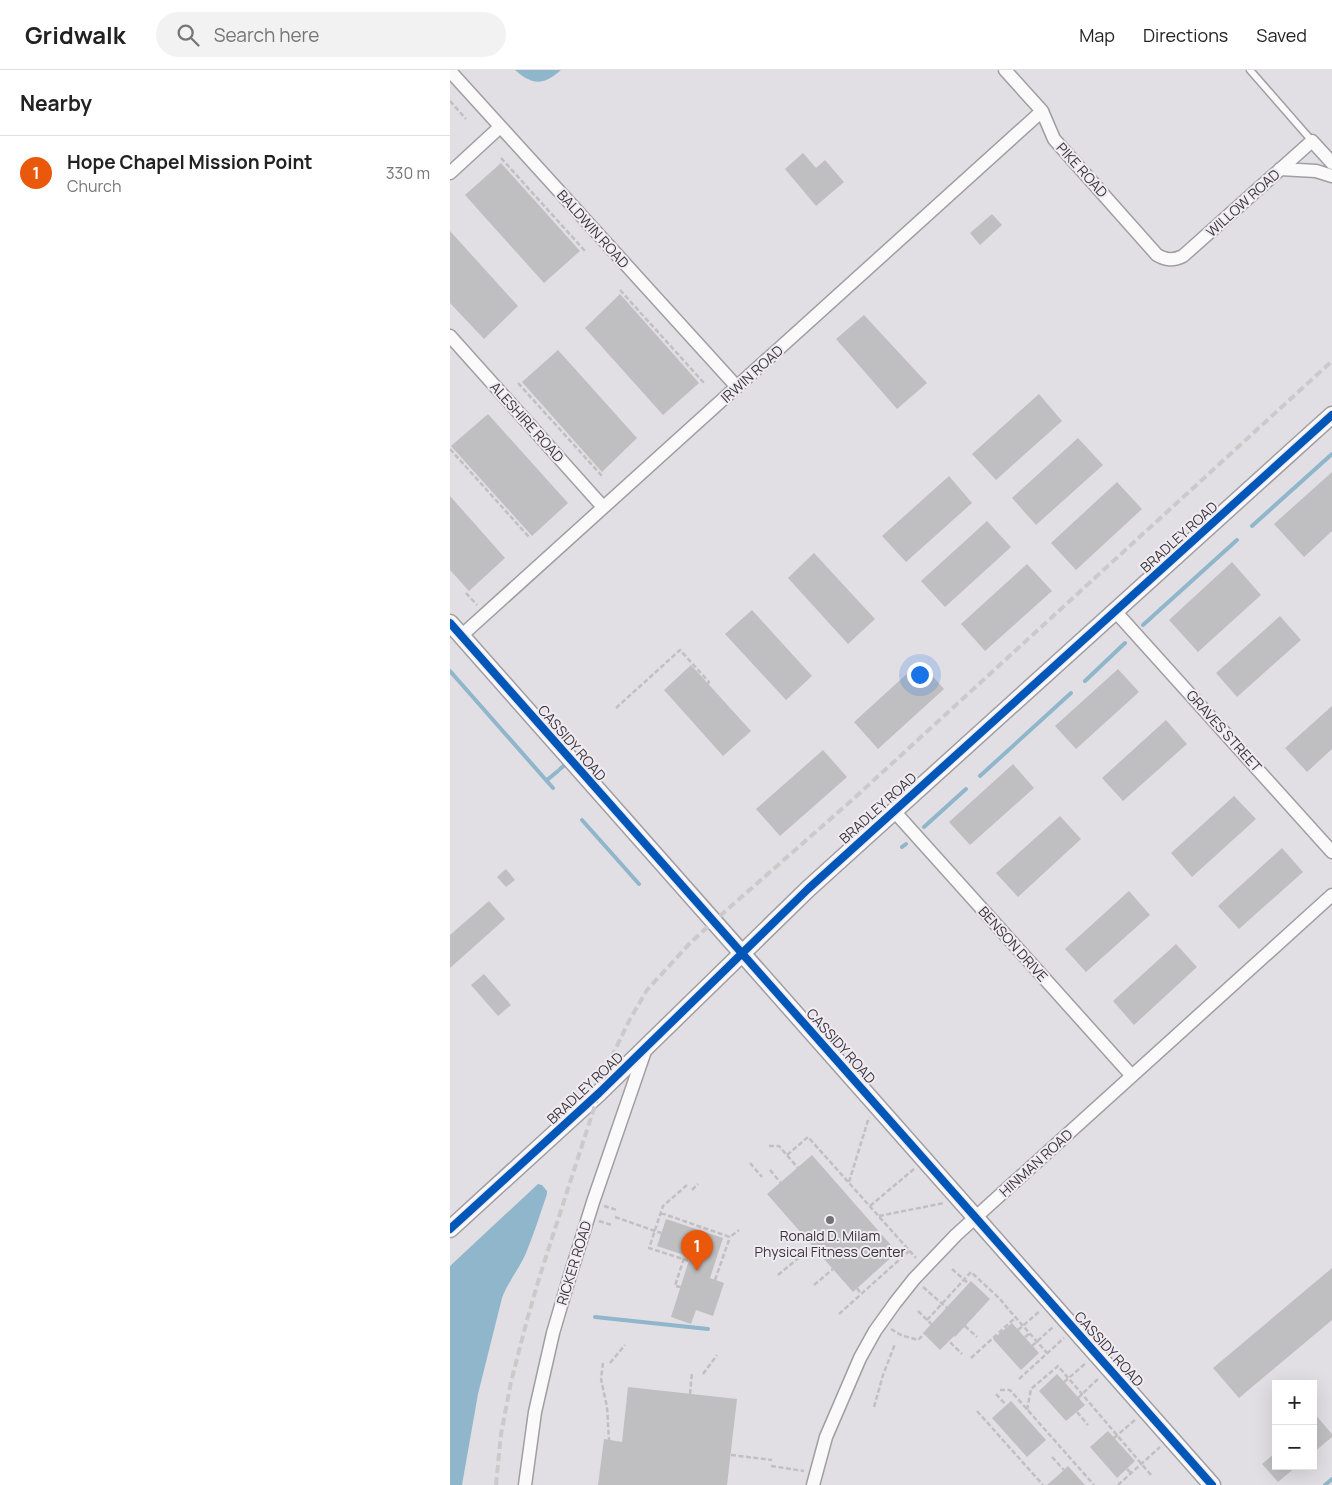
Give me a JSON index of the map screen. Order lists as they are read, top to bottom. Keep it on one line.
{"streets":{"street":["PIKE ROAD","WILLOW ROAD","BALDWIN ROAD","IRWIN ROAD","ALESHIRE ROAD","BRADLEY ROAD","GRAVES STREET","CASSIDY ROAD","BENSON DRIVE","HINMAN ROAD","RICKER ROAD"]},"crossings":[["PIKE ROAD","WILLOW ROAD"],["PIKE ROAD","IRWIN ROAD"],["BALDWIN ROAD","IRWIN ROAD"],["IRWIN ROAD","ALESHIRE ROAD"],["IRWIN ROAD","CASSIDY ROAD"],["BRADLEY ROAD","GRAVES STREET"],["BRADLEY ROAD","CASSIDY ROAD"],["BRADLEY ROAD","BENSON DRIVE"],["BRADLEY ROAD","RICKER ROAD"],["CASSIDY ROAD","HINMAN ROAD"],["BENSON DRIVE","HINMAN ROAD"]],"places":["Ronald D. Milam Physical Fitness Center"],"page":{"header":"Gridwalk","search":"Search here","nav":["Map","Directions","Saved"],"heading":"Nearby","list":[{"mark":"1","name":"Hope Chapel Mission Point","note":"Church","value":"330 m"}],"pins":"1","map_buttons":["+","−"]}}
